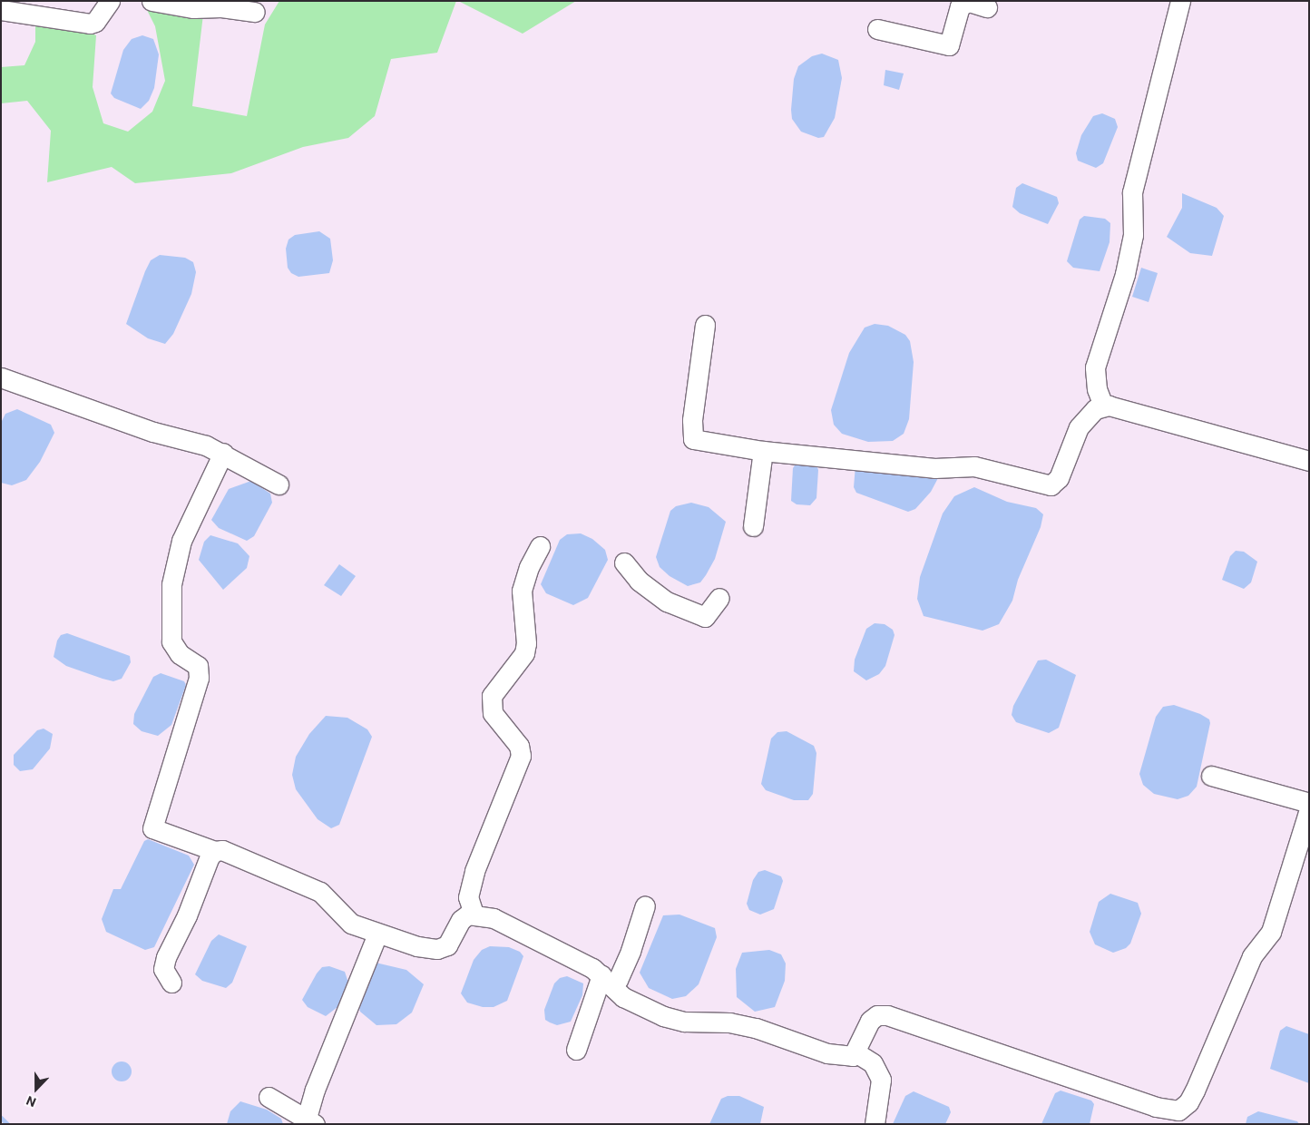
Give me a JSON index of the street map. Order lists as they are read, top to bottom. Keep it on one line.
{"north":"bottom"}
